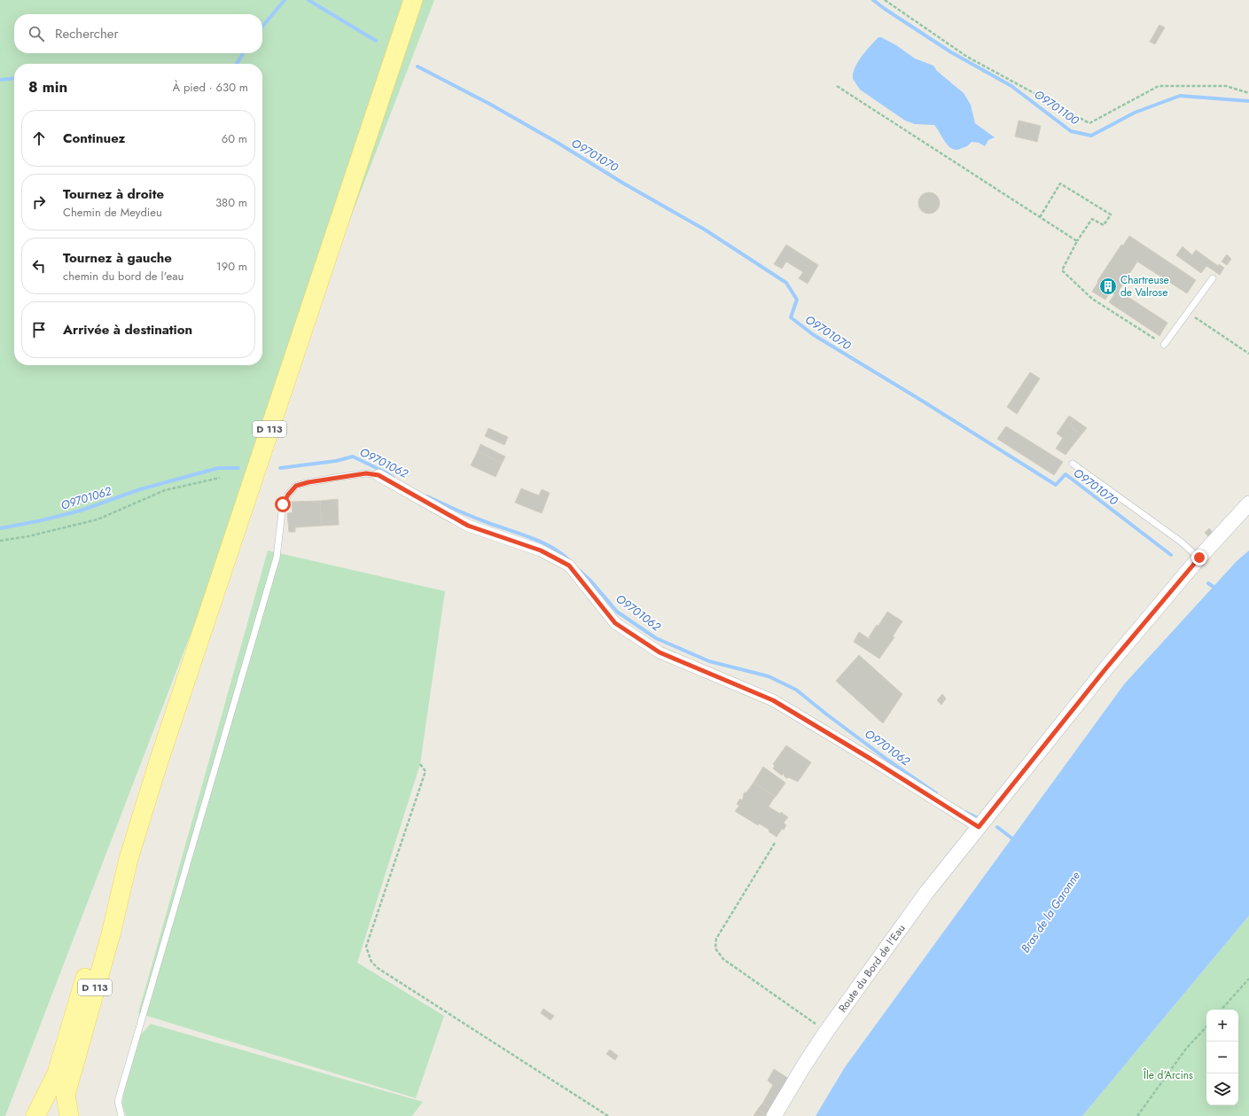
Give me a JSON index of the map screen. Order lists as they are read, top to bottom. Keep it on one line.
{"streets":{"main road":["D 113"],"street":["Route du Bord de l'Eau"]},"water":["O9701100","O9701070","O9701062","Bras de la Garonne"],"parks":["Île d'Arcins"],"places":{"building":["Chartreuse de Valrose"]},"page":{"search":"Rechercher","heading":["8 min","À pied · 630 m"],"list":[["Continuez","60 m"],["Tournez à droite","Chemin de Meydieu","380 m"],["Tournez à gauche","chemin du bord de l'eau","190 m"],"Arrivée à destination"],"map_buttons":["+","−"]}}
